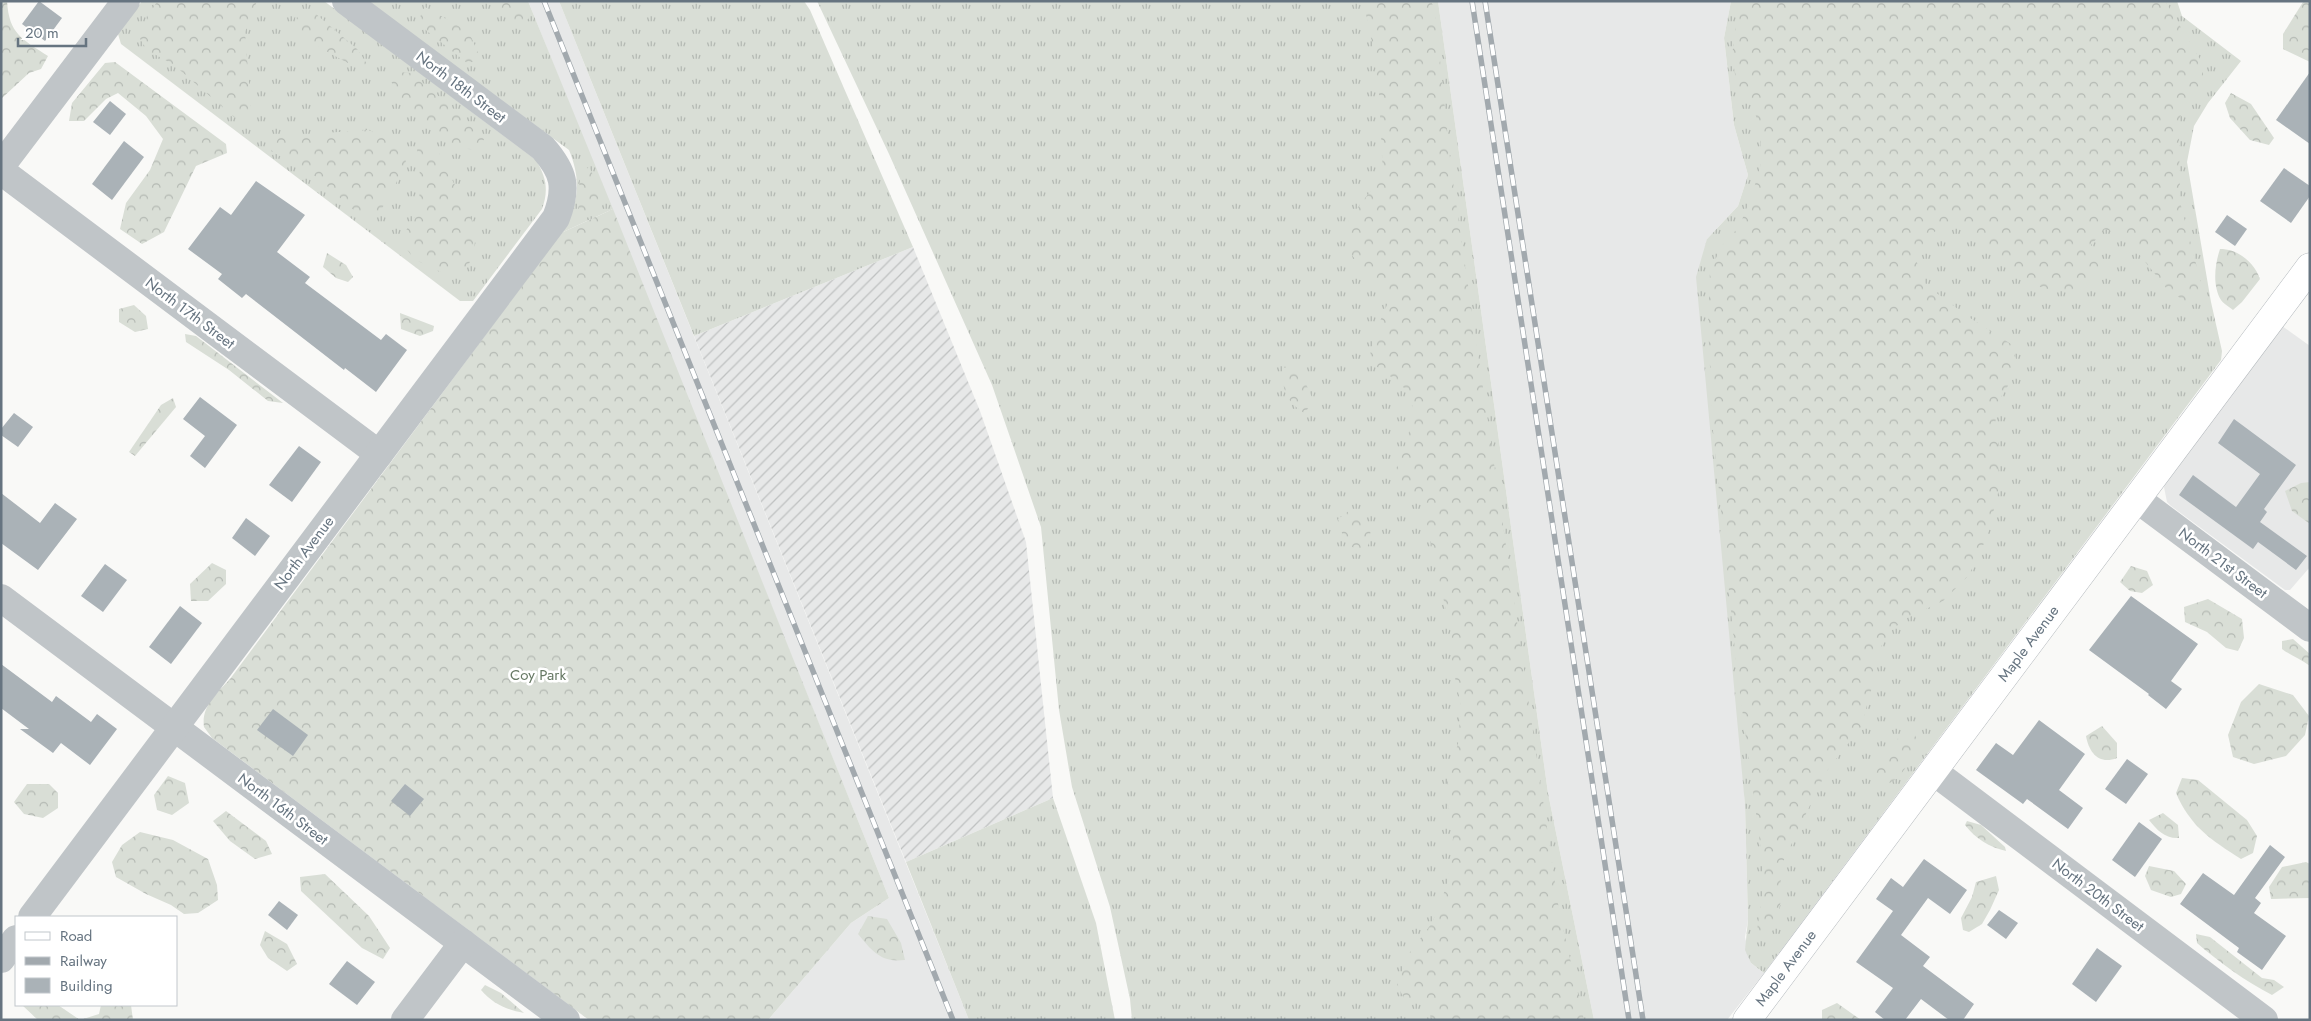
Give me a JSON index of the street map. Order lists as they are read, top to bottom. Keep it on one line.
{"streets":{"main road":["Maple Avenue"],"street":["North 18th Street","North 17th Street","North Avenue","North 21st Street","North 16th Street","North 20th Street"]},"crossings":[["North 18th Street","North Avenue"],["North 17th Street","North Avenue"],["North Avenue","North 16th Street"],["North 21st Street","Maple Avenue"],["Maple Avenue","North 20th Street"]],"parks":["Coy Park"],"legend":["Road","Railway","Building"],"scale_bar":"20 m"}
